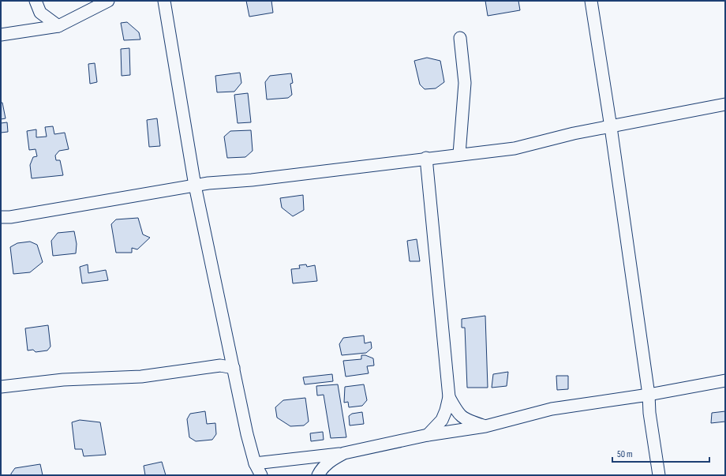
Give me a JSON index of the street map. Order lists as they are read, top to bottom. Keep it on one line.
{"scale_bar":"50 m"}
